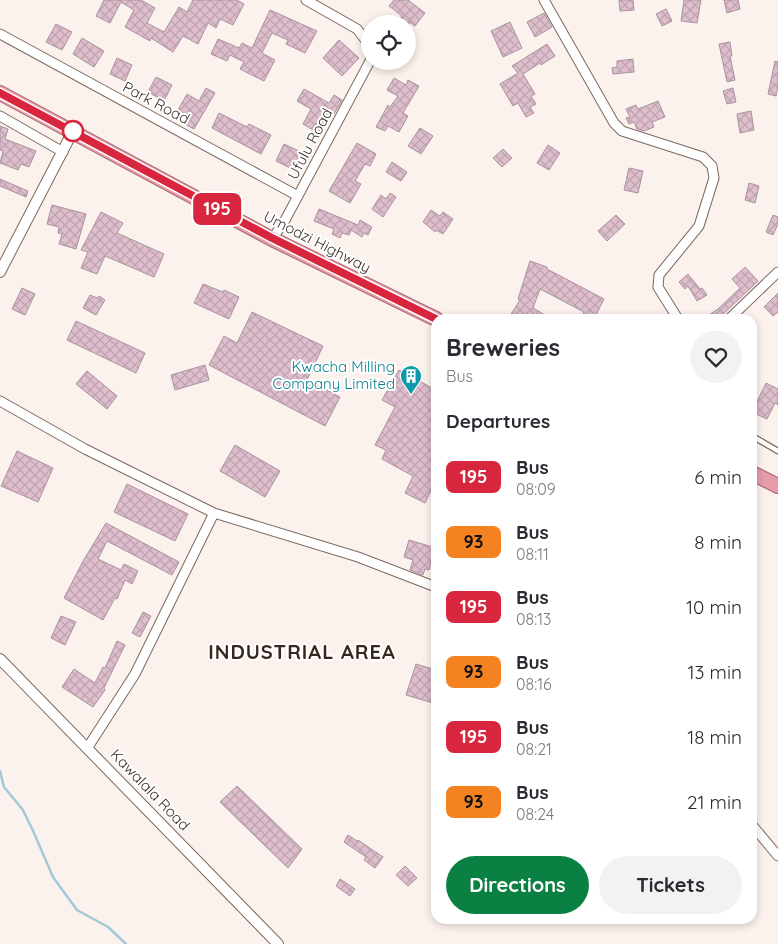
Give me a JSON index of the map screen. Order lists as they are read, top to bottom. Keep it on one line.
{"streets":{"highway":["Umodzi Highway"],"street":["Park Road","Ufulu Road","Kawalala Road"]},"crossings":[["Park Road","Ufulu Road"],["Ufulu Road","Umodzi Highway"]],"districts":["INDUSTRIAL AREA"],"places":{"building":["Kwacha Milling Company Limited"]},"lines":["bus line 195"],"page":{"on_map":"195","heading":[["Breweries","Bus"],"Departures"],"list":[{"mark":"195","name":"Bus","note":"08:09","value":"6 min"},{"mark":"93","name":"Bus","note":"08:11","value":"8 min"},{"mark":"195","name":"Bus","note":"08:13","value":"10 min"},{"mark":"93","name":"Bus","note":"08:16","value":"13 min"},{"mark":"195","name":"Bus","note":"08:21","value":"18 min"},{"mark":"93","name":"Bus","note":"08:24","value":"21 min"}],"buttons":["Directions","Tickets"]}}
